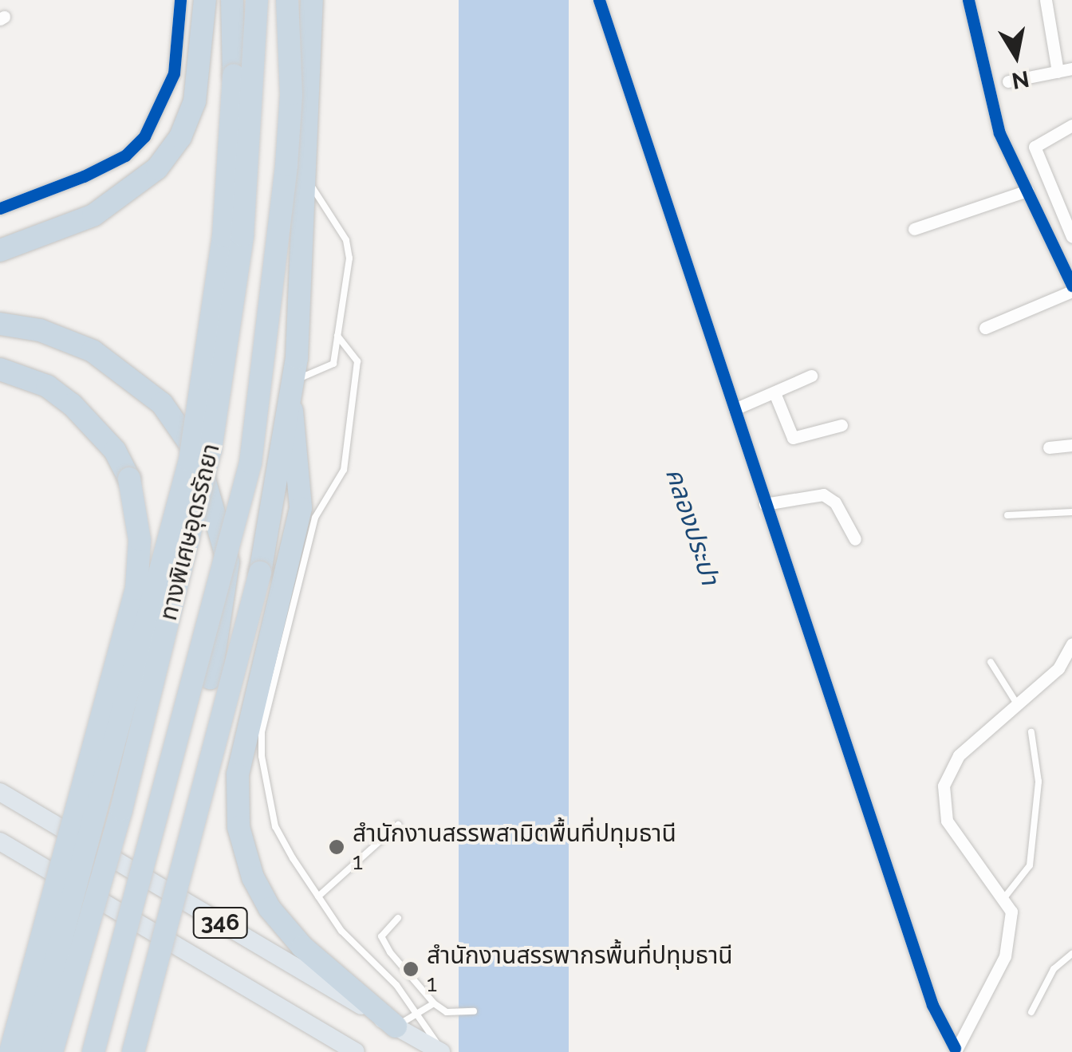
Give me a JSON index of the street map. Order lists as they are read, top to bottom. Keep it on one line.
{"streets":{"highway":["ทางพิเศษอุดรรัถยา"],"main road":["346"]},"water":["คลองประปา"],"places":["สำนักงานสรรพสามิตพื้นที่ปทุมธานี 1","สำนักงานสรรพากรพื้นที่ปทุมธานี 1"],"north":"bottom"}
